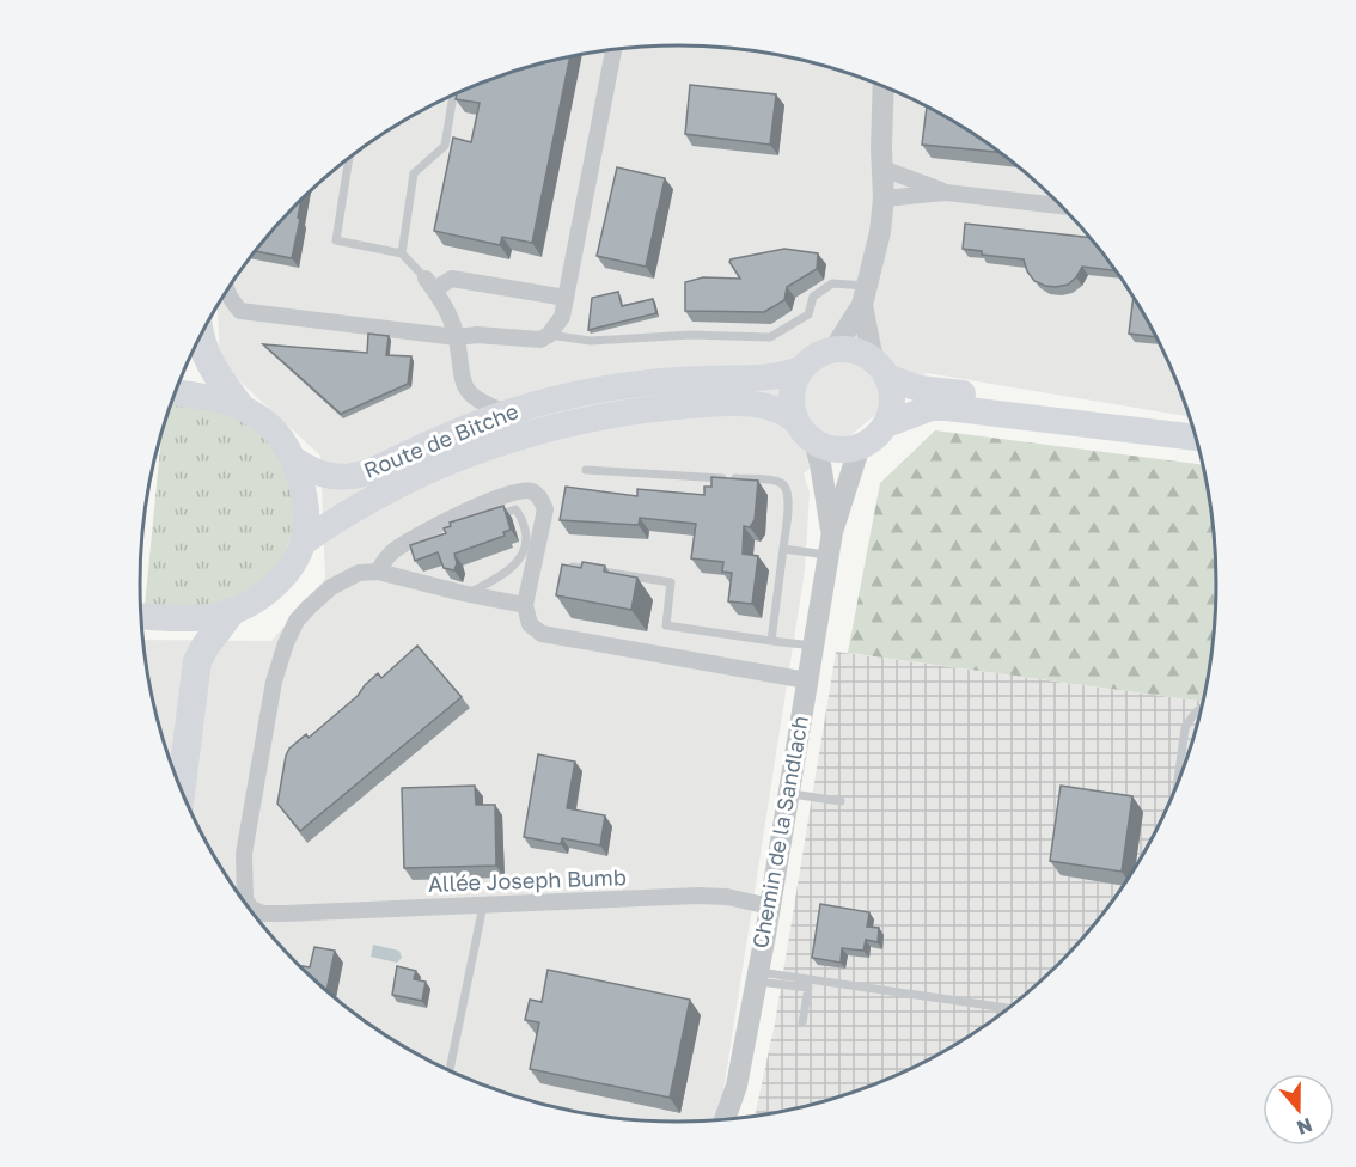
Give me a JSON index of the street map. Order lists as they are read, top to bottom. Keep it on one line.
{"streets":{"main road":["Route de Bitche"],"street":["Chemin de la Sandlach","Allée Joseph Bumb"]},"crossings":[["Route de Bitche","Chemin de la Sandlach"],["Chemin de la Sandlach","Allée Joseph Bumb"]],"north":"bottom"}
